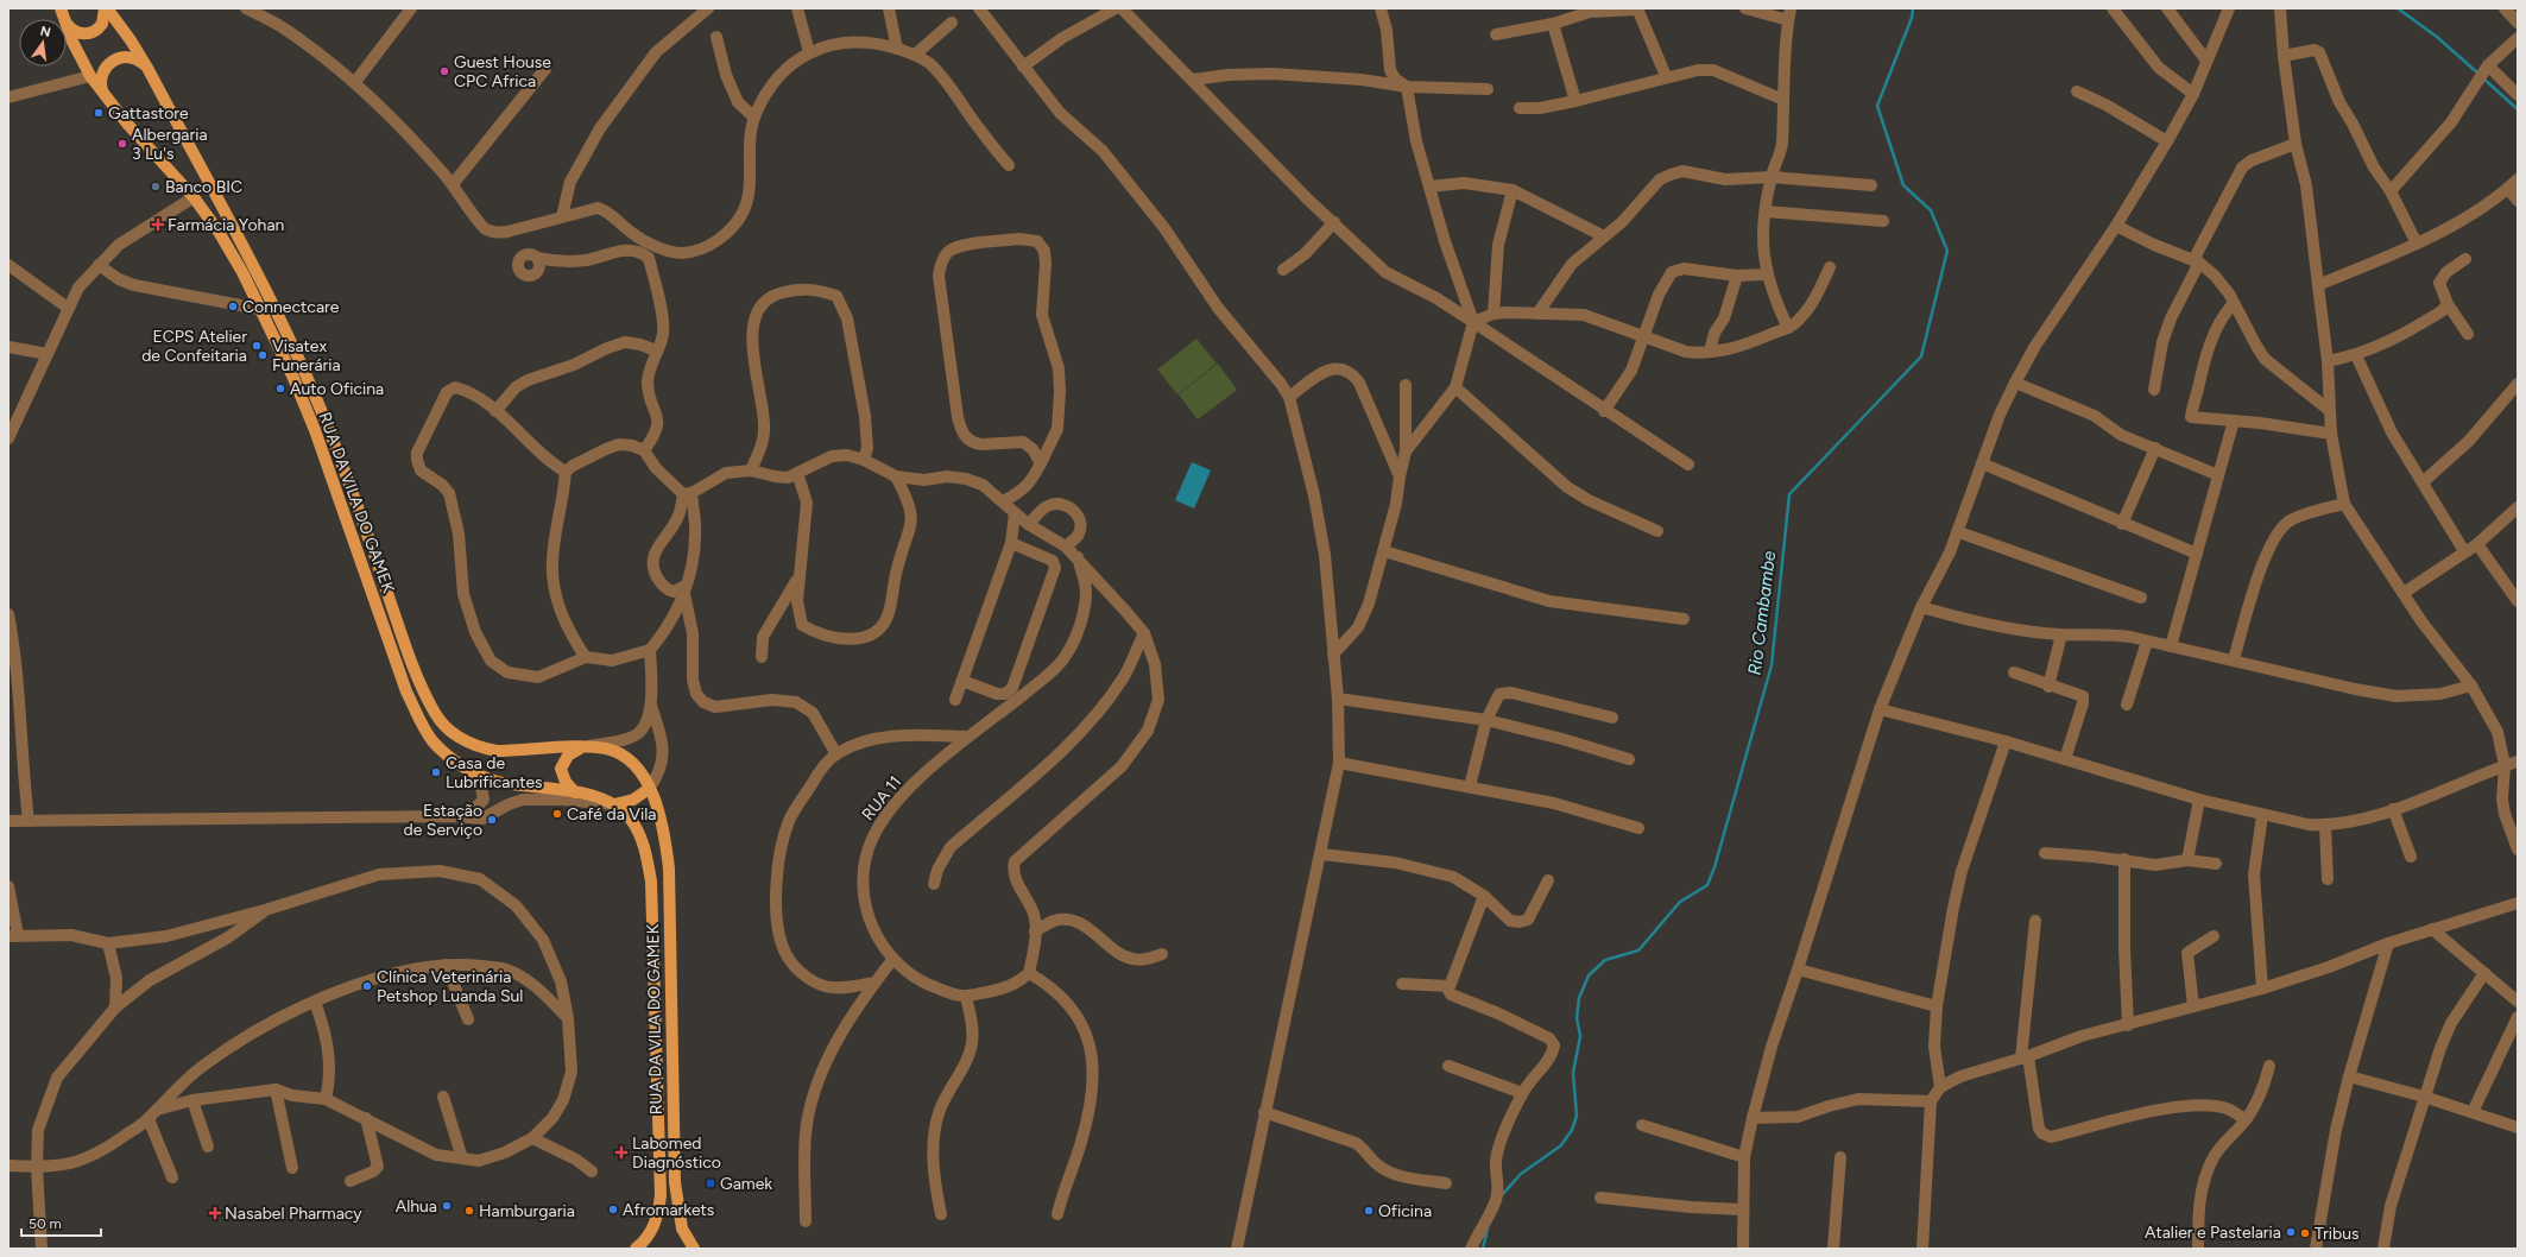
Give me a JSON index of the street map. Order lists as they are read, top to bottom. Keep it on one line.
{"streets":{"main road":["RUA DA VILA DO GAMEK"],"street":["RUA 11"]},"water":["Rio Cambambe"],"places":{"other":["Guest House CPC Africa","Gattastore","Albergaria 3 Lu's","Banco BIC","Connectcare","ECPS Atelier de Confeitaria","Visatex Funerária","Auto Oficina","Casa de Lubrificantes","Café da Vila","Estação de Serviço","Clínica Veterinária Petshop Luanda Sul","Alhua","Afromarkets","Hamburgaria","Oficina","Atalier e Pastelaria","Tribus"],"health":["Farmácia Yohan","Labomed Diagnóstico","Nasabel Pharmacy"],"transit":["Gamek"]},"scale_bar":"50 m","north":"top"}
